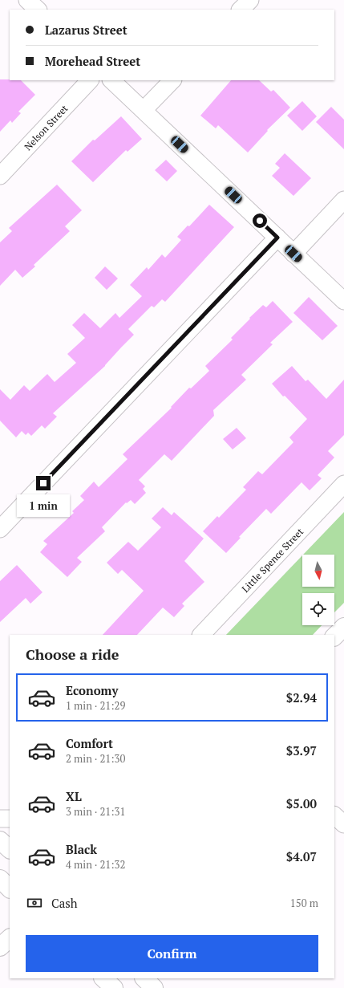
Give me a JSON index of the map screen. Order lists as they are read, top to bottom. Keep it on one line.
{"streets":{"street":["Nelson Street","Little Spence Street"]},"north":"bottom","page":{"banner":["Lazarus Street","Morehead Street"],"bubble":"1 min","heading":"Choose a ride","list":[{"name":"Economy","note":"1 min · 21:29","value":"$2.94"},{"name":"Comfort","note":"2 min · 21:30","value":"$3.97"},{"name":"XL","note":"3 min · 21:31","value":"$5.00"},{"name":"Black","note":"4 min · 21:32","value":"$4.07"}],"pay":["Cash","150 m"],"buttons":"Confirm"}}
